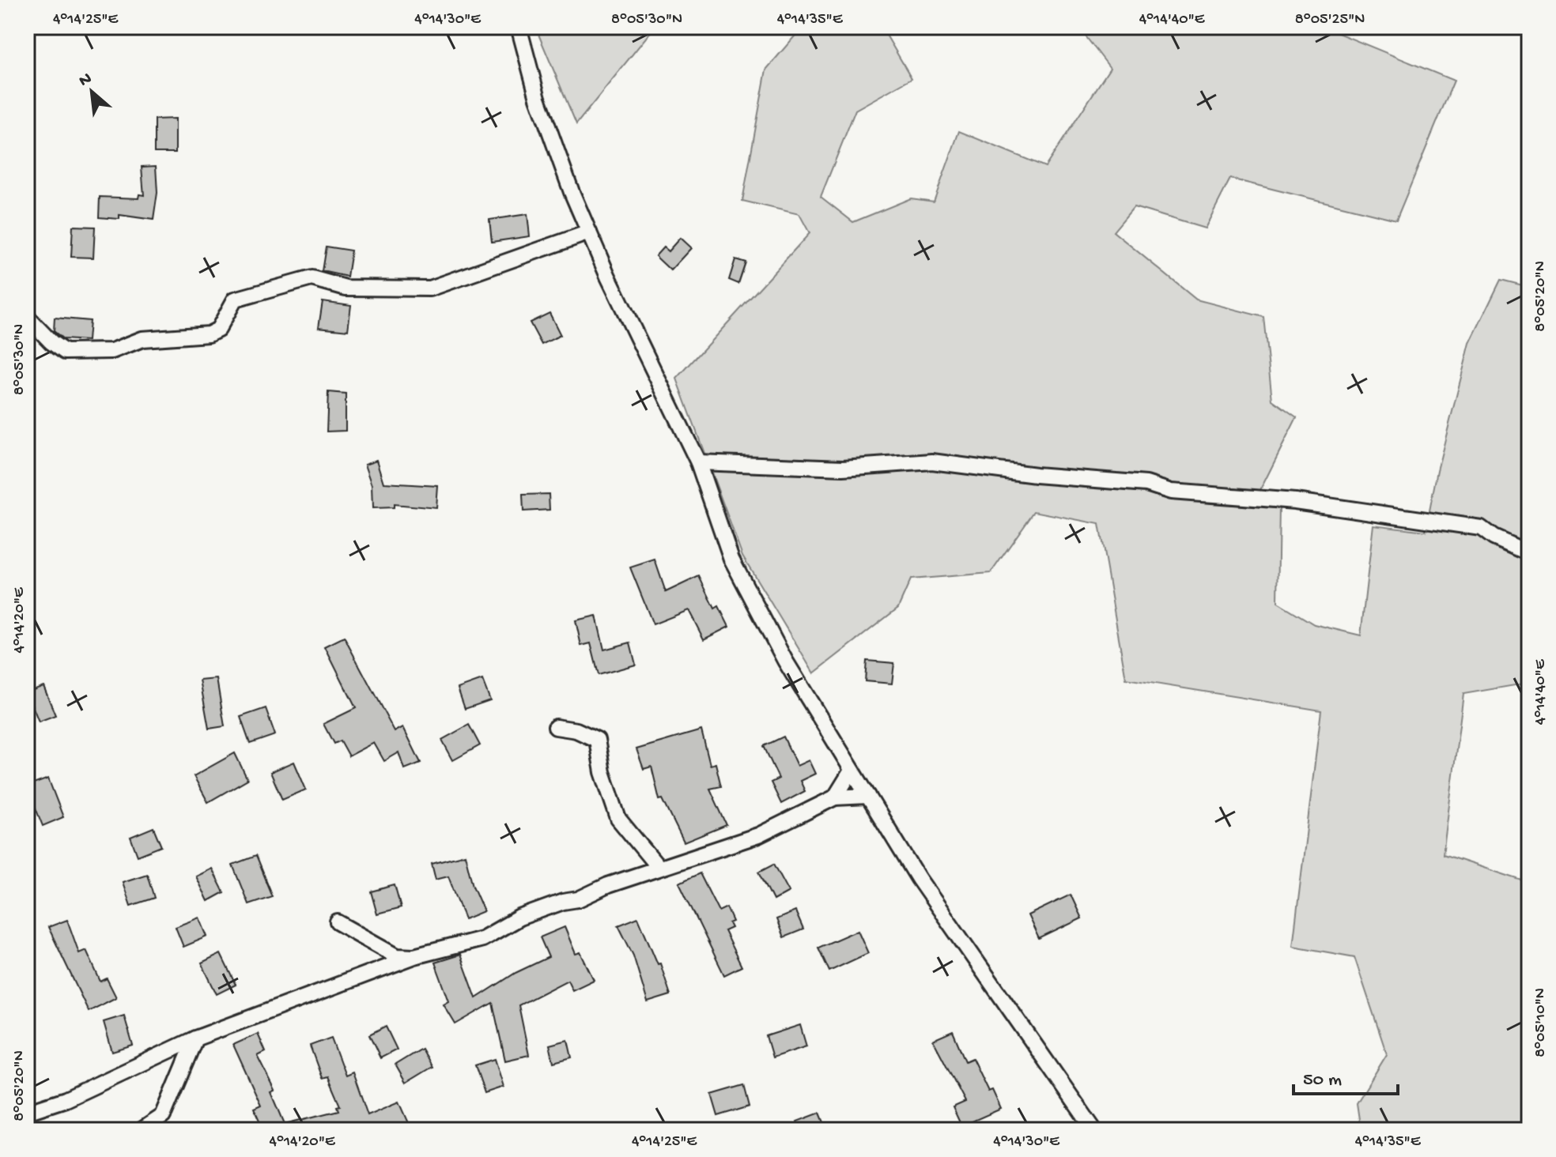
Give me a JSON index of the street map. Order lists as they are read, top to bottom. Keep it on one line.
{"scale_bar":"50 m","north":"top left","coordinates":["4°14'25\"E","4°14'30\"E","8°05'30\"N","4°14'35\"E","4°14'40\"E","8°05'25\"N","8°05'20\"N","4°14'20\"E","8°05'10\"N"]}
